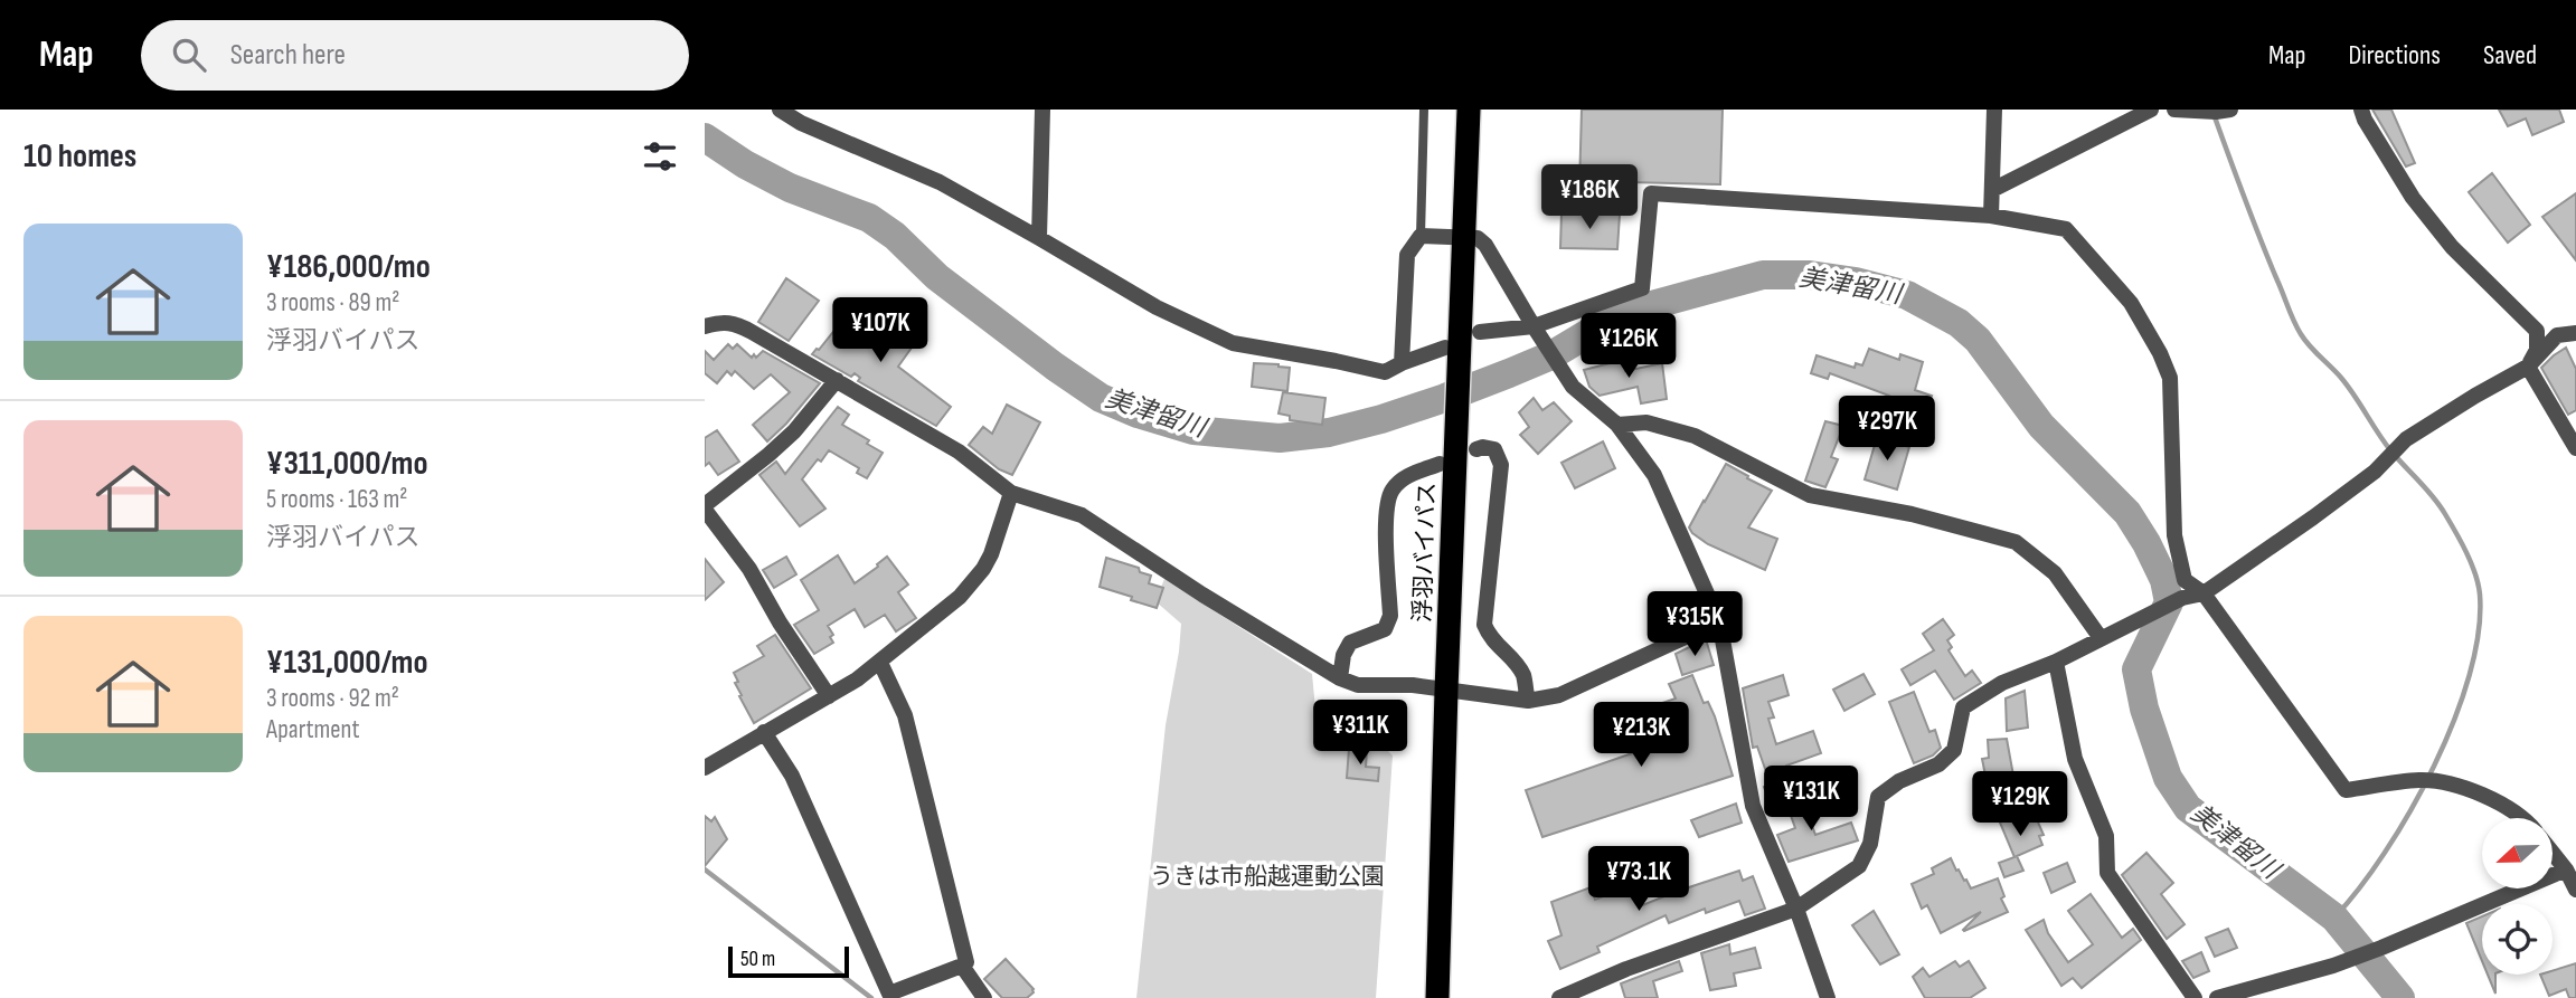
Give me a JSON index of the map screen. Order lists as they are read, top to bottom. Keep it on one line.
{"streets":{"highway":["浮羽バイパス"]},"water":["美津留川"],"parks":["うきは市船越運動公園"],"scale_bar":"50 m","north":"left","page":{"header":"Map","search":"Search here","nav":["Map","Directions","Saved"],"heading":"10 homes","price":["¥186K","¥107K","¥126K","¥297K","¥315K","¥311K","¥213K","¥131K","¥129K","¥73.1K"],"list":[{"name":"¥186,000/mo","note":"3 rooms · 89 m² · 浮羽バイパス"},{"name":"¥311,000/mo","note":"5 rooms · 163 m² · 浮羽バイパス"},{"name":"¥131,000/mo","note":"3 rooms · 92 m² · Apartment"}],"scale":"50 m"}}
